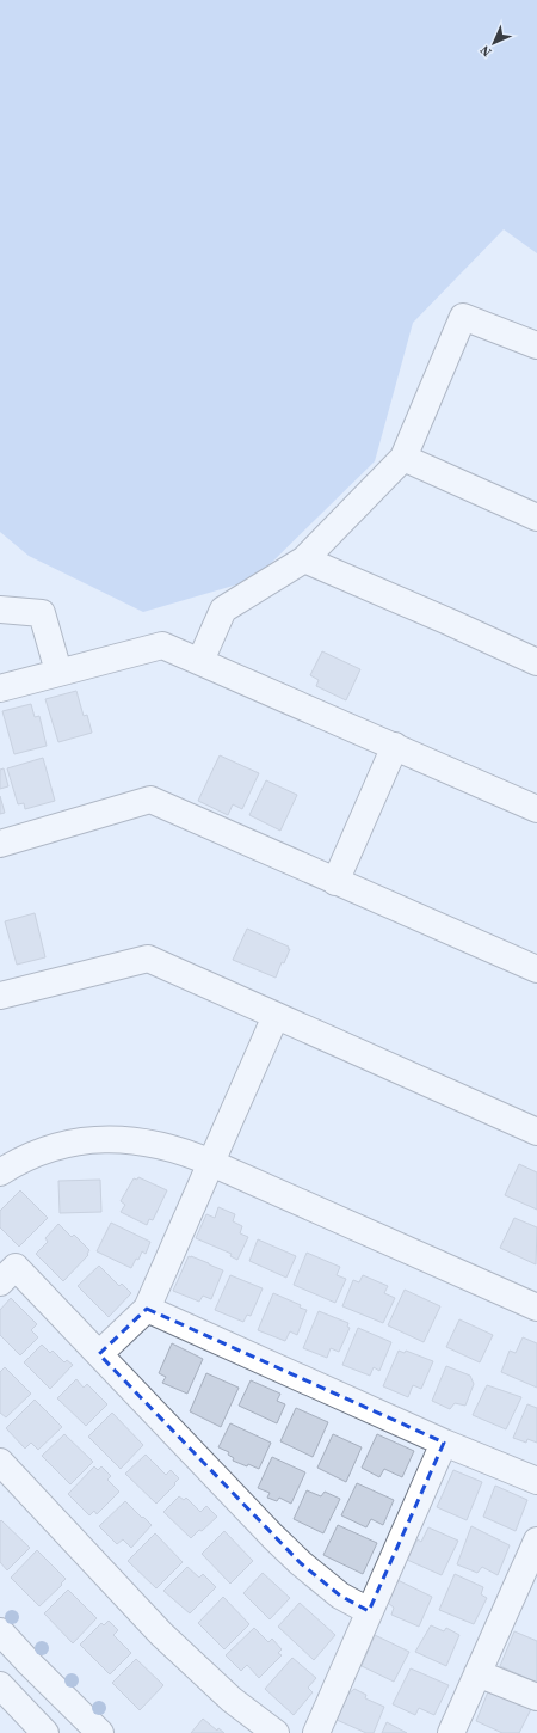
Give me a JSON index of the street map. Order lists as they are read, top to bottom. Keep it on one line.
{"north":"bottom left"}
